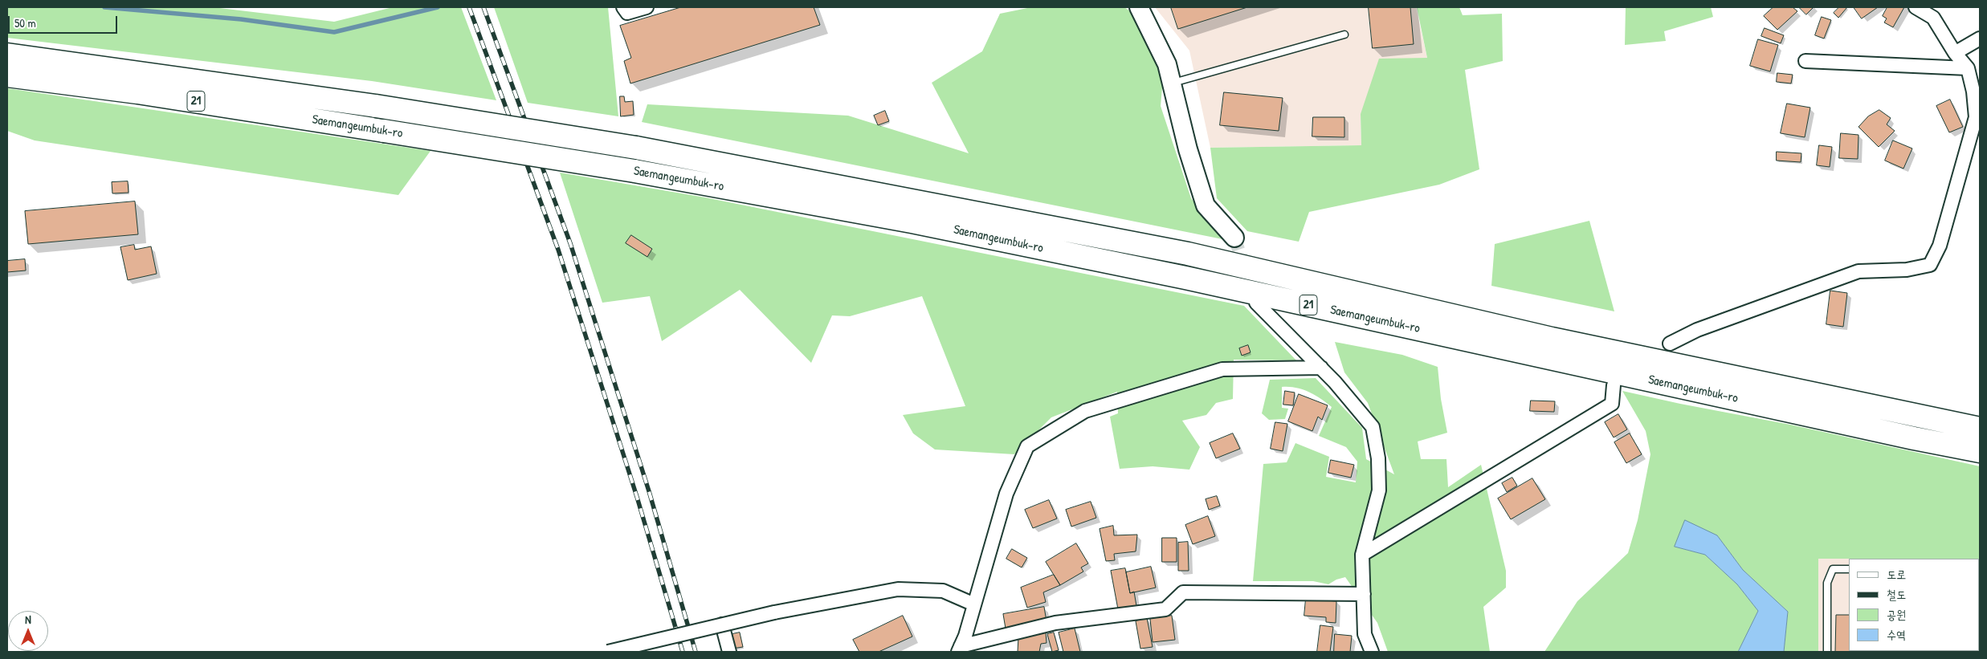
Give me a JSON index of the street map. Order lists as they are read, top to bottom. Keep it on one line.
{"streets":{"highway":["21","Saemangeumbuk-ro"]},"legend":["도로","철도","공원","수역"],"scale_bar":"50 m","north":"top"}
